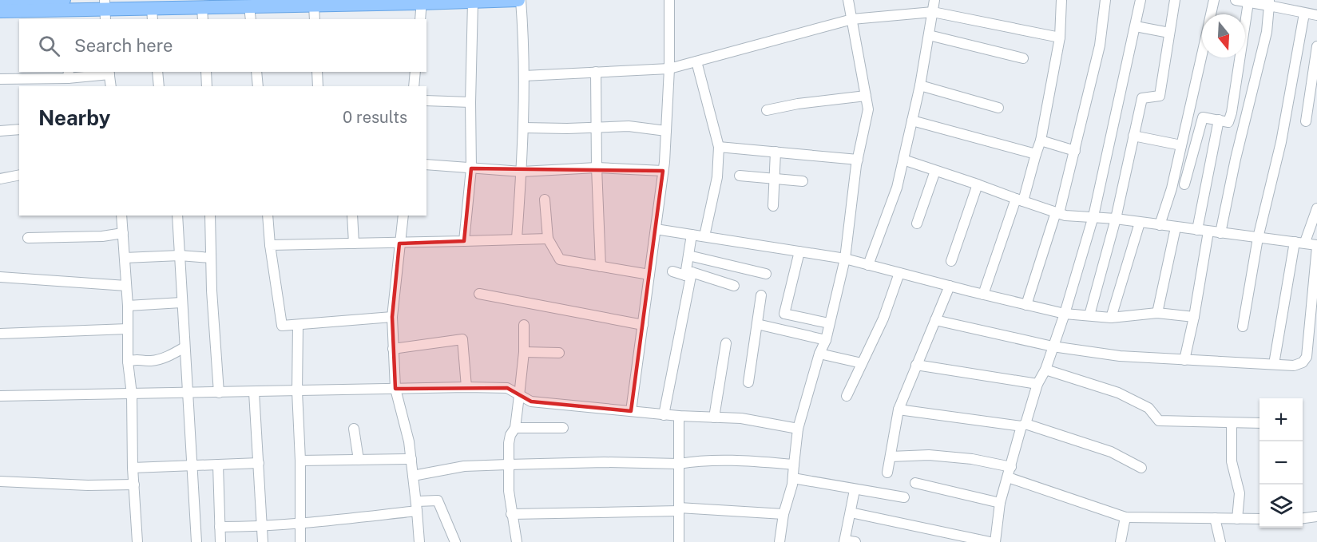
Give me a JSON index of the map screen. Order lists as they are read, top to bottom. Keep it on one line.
{"north":"bottom","page":{"search":"Search here","heading":["Nearby","0 results"],"map_buttons":["+","−"]}}
